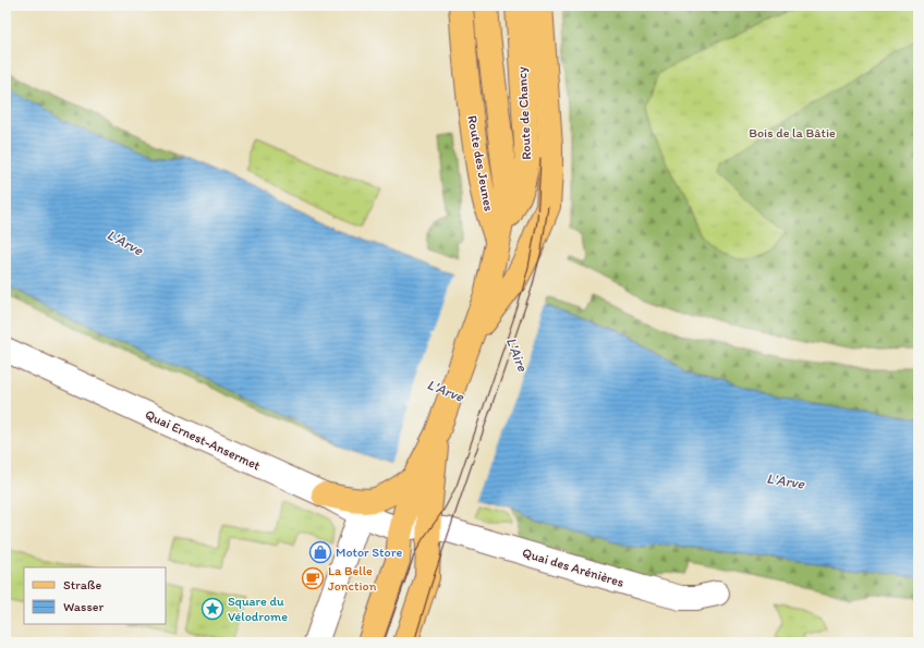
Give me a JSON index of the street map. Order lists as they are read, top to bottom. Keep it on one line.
{"streets":{"main road":["Route de Chancy","Route des Jeunes"],"street":["Quai Ernest-Ansermet","Quai des Arénières"]},"crossings":[["Route de Chancy","Route des Jeunes"]],"water":["L'Arve","L'Aire"],"parks":["Bois de la Bâtie"],"places":{"shop":["Motor Store"],"cafe":["La Belle Jonction"],"place":["Square du Vélodrome"]},"legend":["Straße","Wasser"]}
